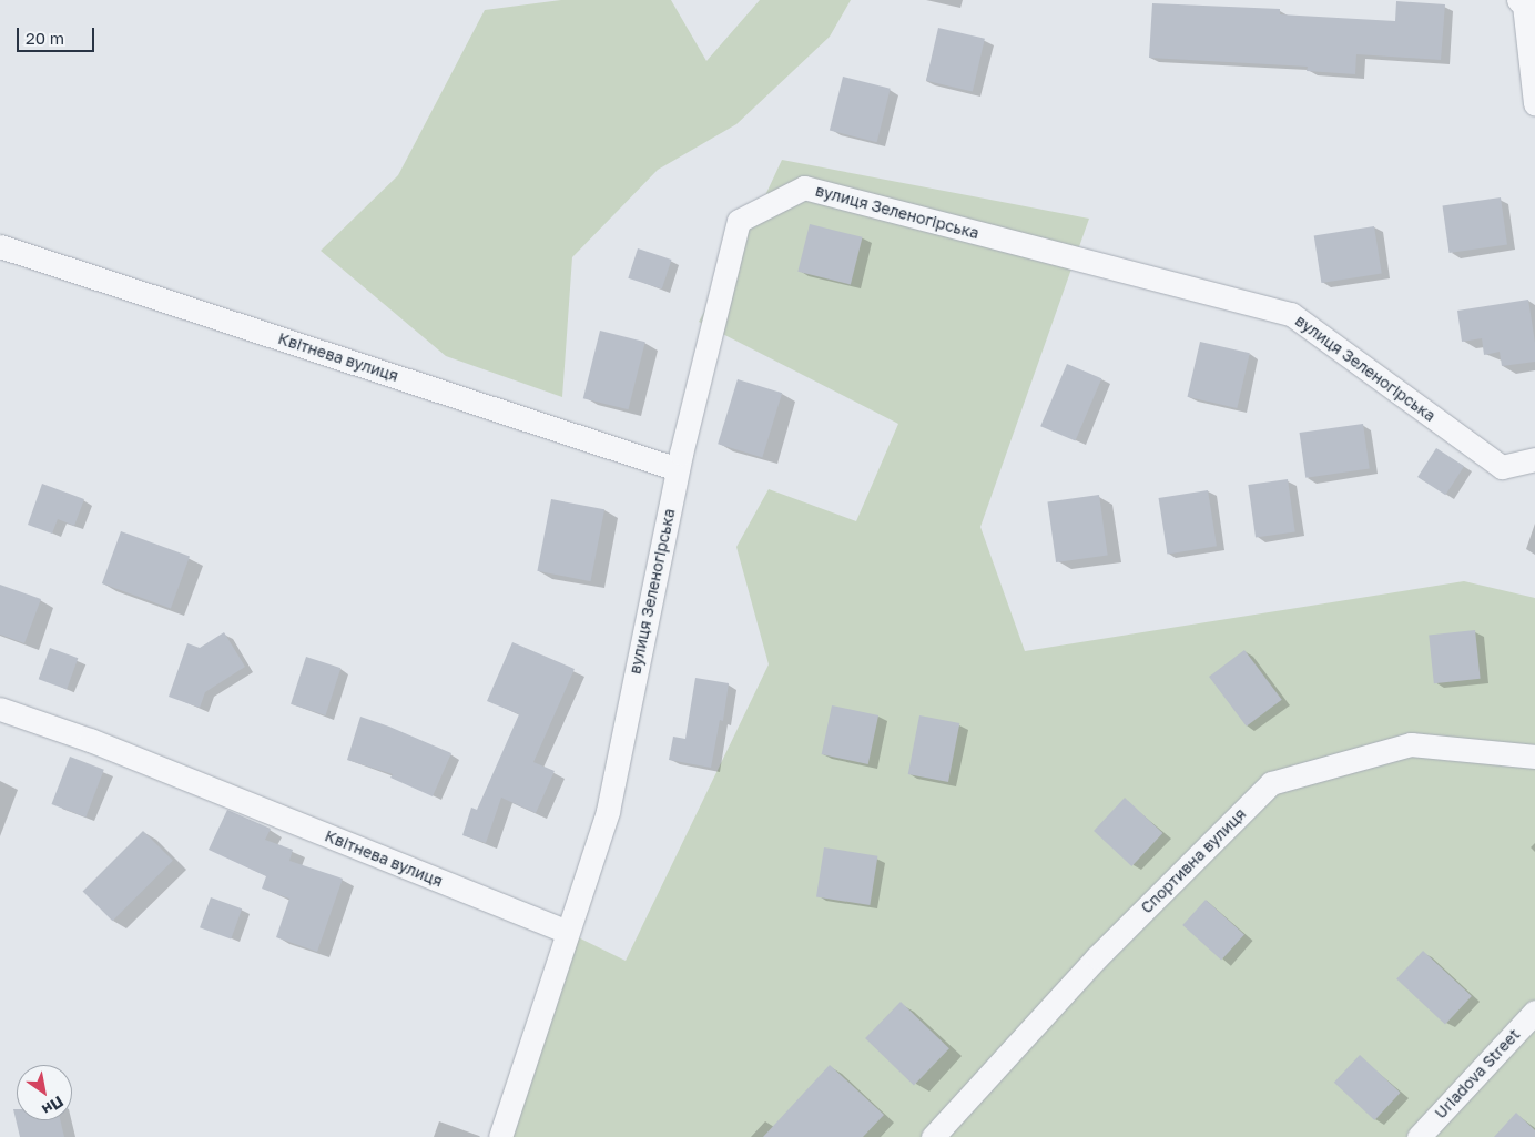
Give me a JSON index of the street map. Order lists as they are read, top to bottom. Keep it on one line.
{"streets":{"street":["вулиця Зеленогірська","Квітнева вулиця","Спортивна вулиця","Uriadova Street"]},"crossings":[["вулиця Зеленогірська","Квітнева вулиця"]],"scale_bar":"20 m","north":"bottom right"}
